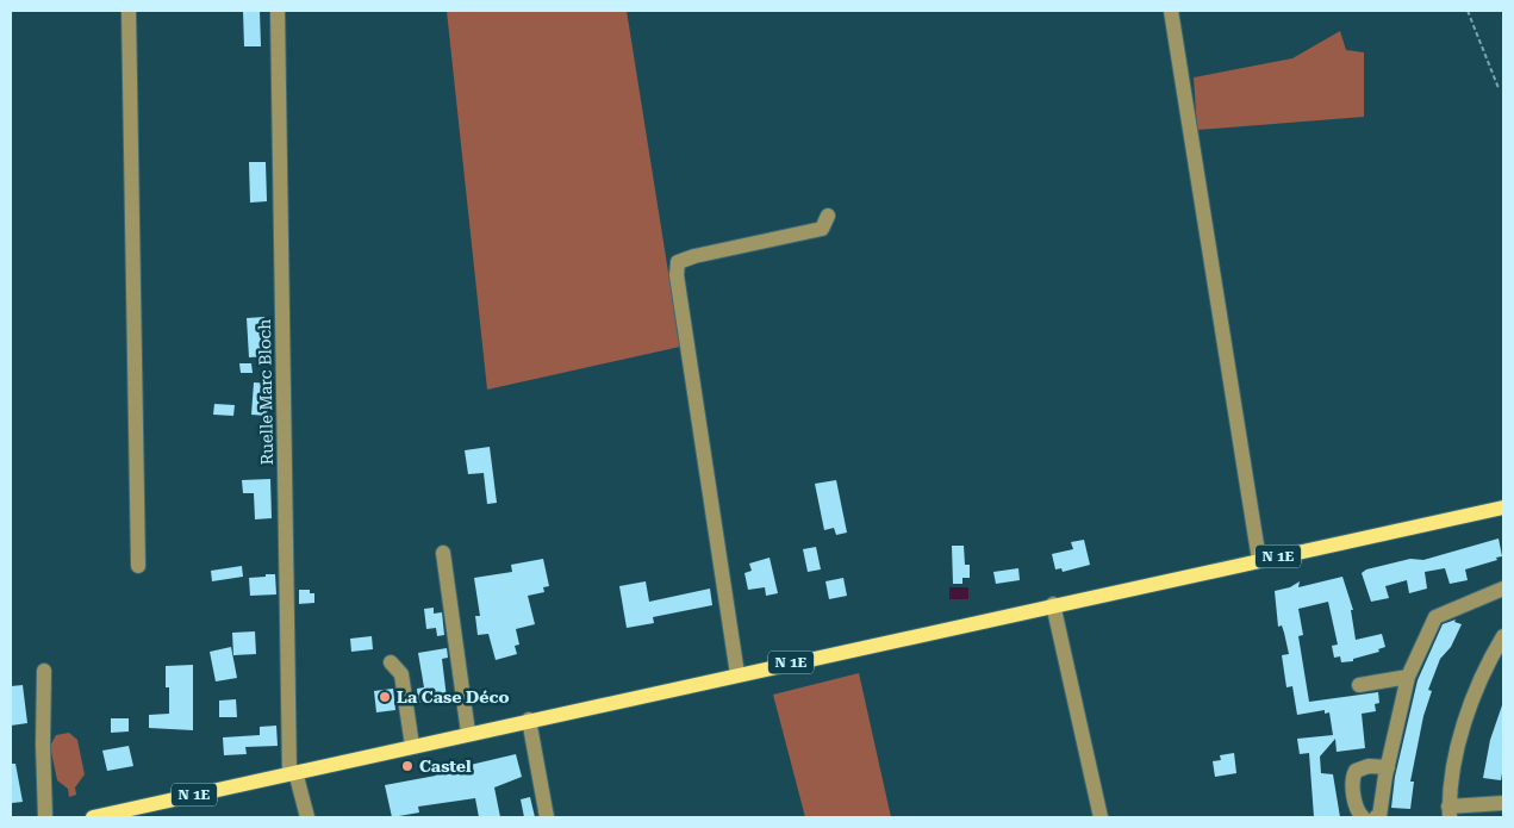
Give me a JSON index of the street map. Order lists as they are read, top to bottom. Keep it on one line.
{"streets":{"main road":["N 1E"],"street":["Ruelle Marc Bloch"]},"crossings":[["Ruelle Marc Bloch","N 1E"]],"places":["La Case Déco","Castel"]}
